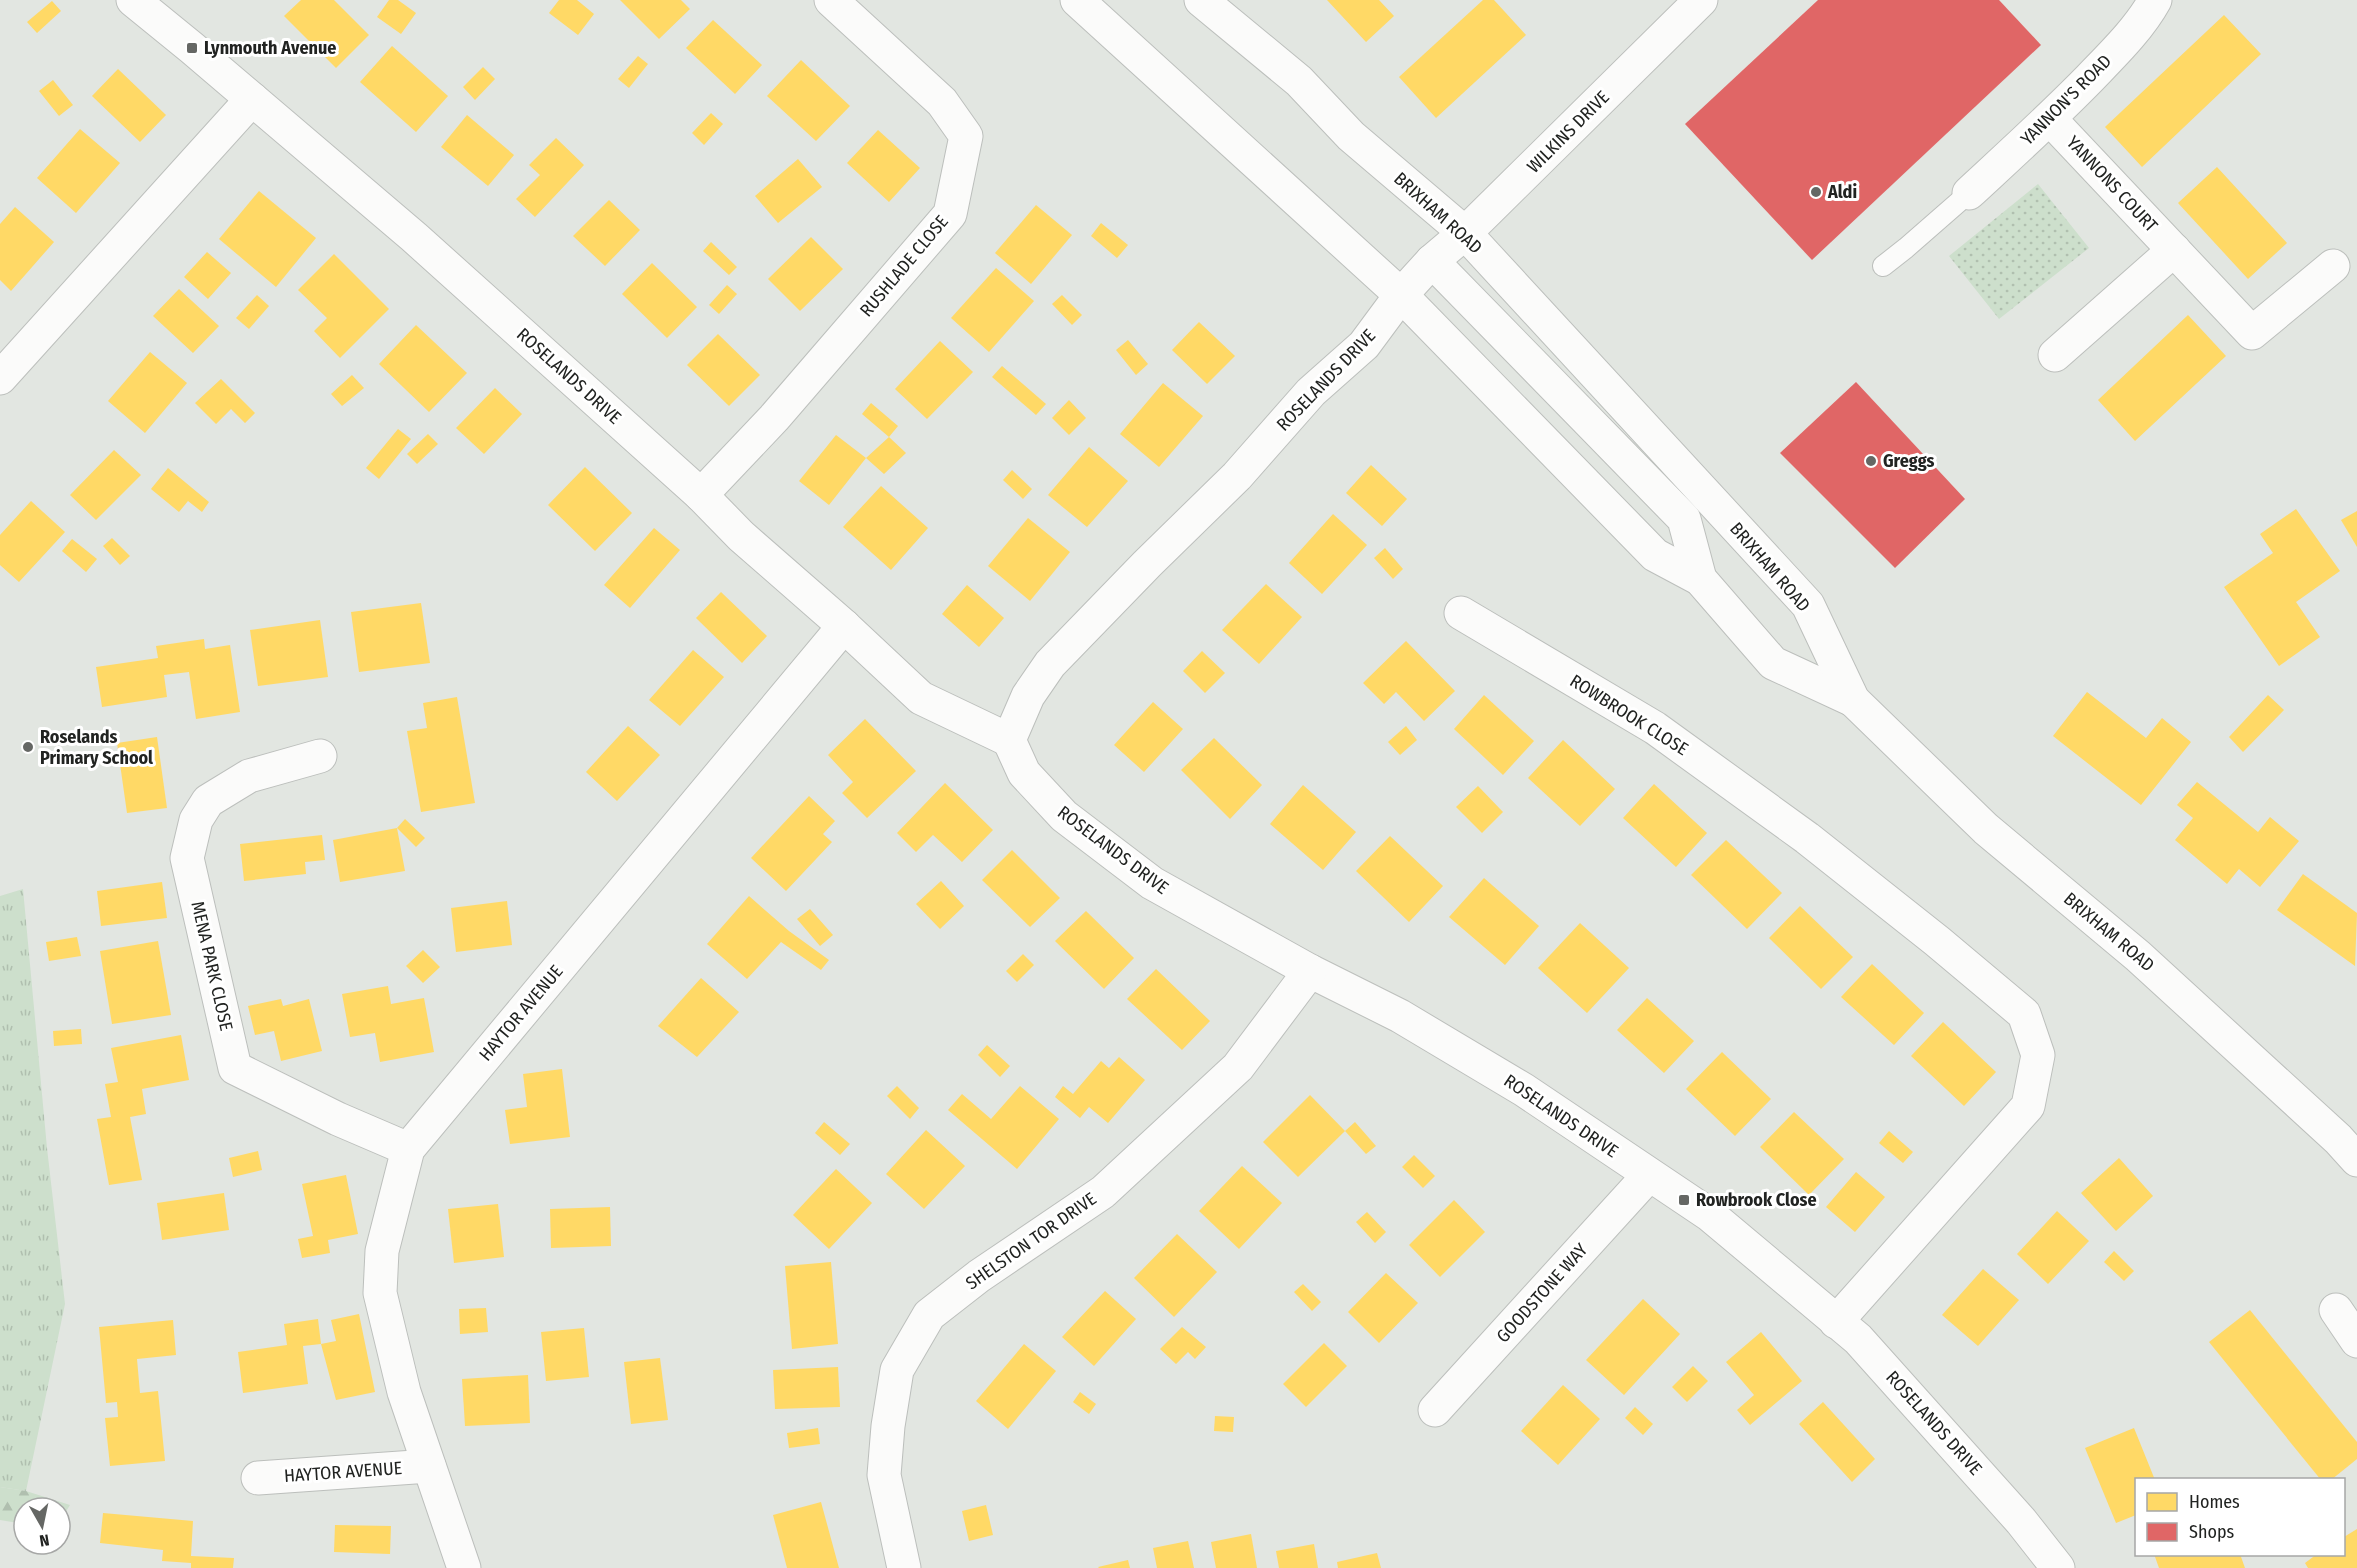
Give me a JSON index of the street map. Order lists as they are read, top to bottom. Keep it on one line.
{"streets":{"street":["YANNON'S ROAD","WILKINS DRIVE","YANNONS COURT","BRIXHAM ROAD","RUSHLADE CLOSE","ROSELANDS DRIVE","ROWBROOK CLOSE","MENA PARK CLOSE","HAYTOR AVENUE","SHELSTON TOR DRIVE","GOODSTONE WAY"]},"crossings":[["YANNON'S ROAD","YANNONS COURT"],["WILKINS DRIVE","BRIXHAM ROAD"],["WILKINS DRIVE","ROSELANDS DRIVE"],["RUSHLADE CLOSE","ROSELANDS DRIVE"],["ROSELANDS DRIVE","ROWBROOK CLOSE"],["ROSELANDS DRIVE","HAYTOR AVENUE"],["ROSELANDS DRIVE","SHELSTON TOR DRIVE"],["ROSELANDS DRIVE","GOODSTONE WAY"],["MENA PARK CLOSE","HAYTOR AVENUE"]],"places":{"transit":["Lynmouth Avenue","Rowbrook Close"],"other":["Aldi","Greggs","Roselands Primary School"]},"legend":["Homes","Shops"],"north":"bottom"}
